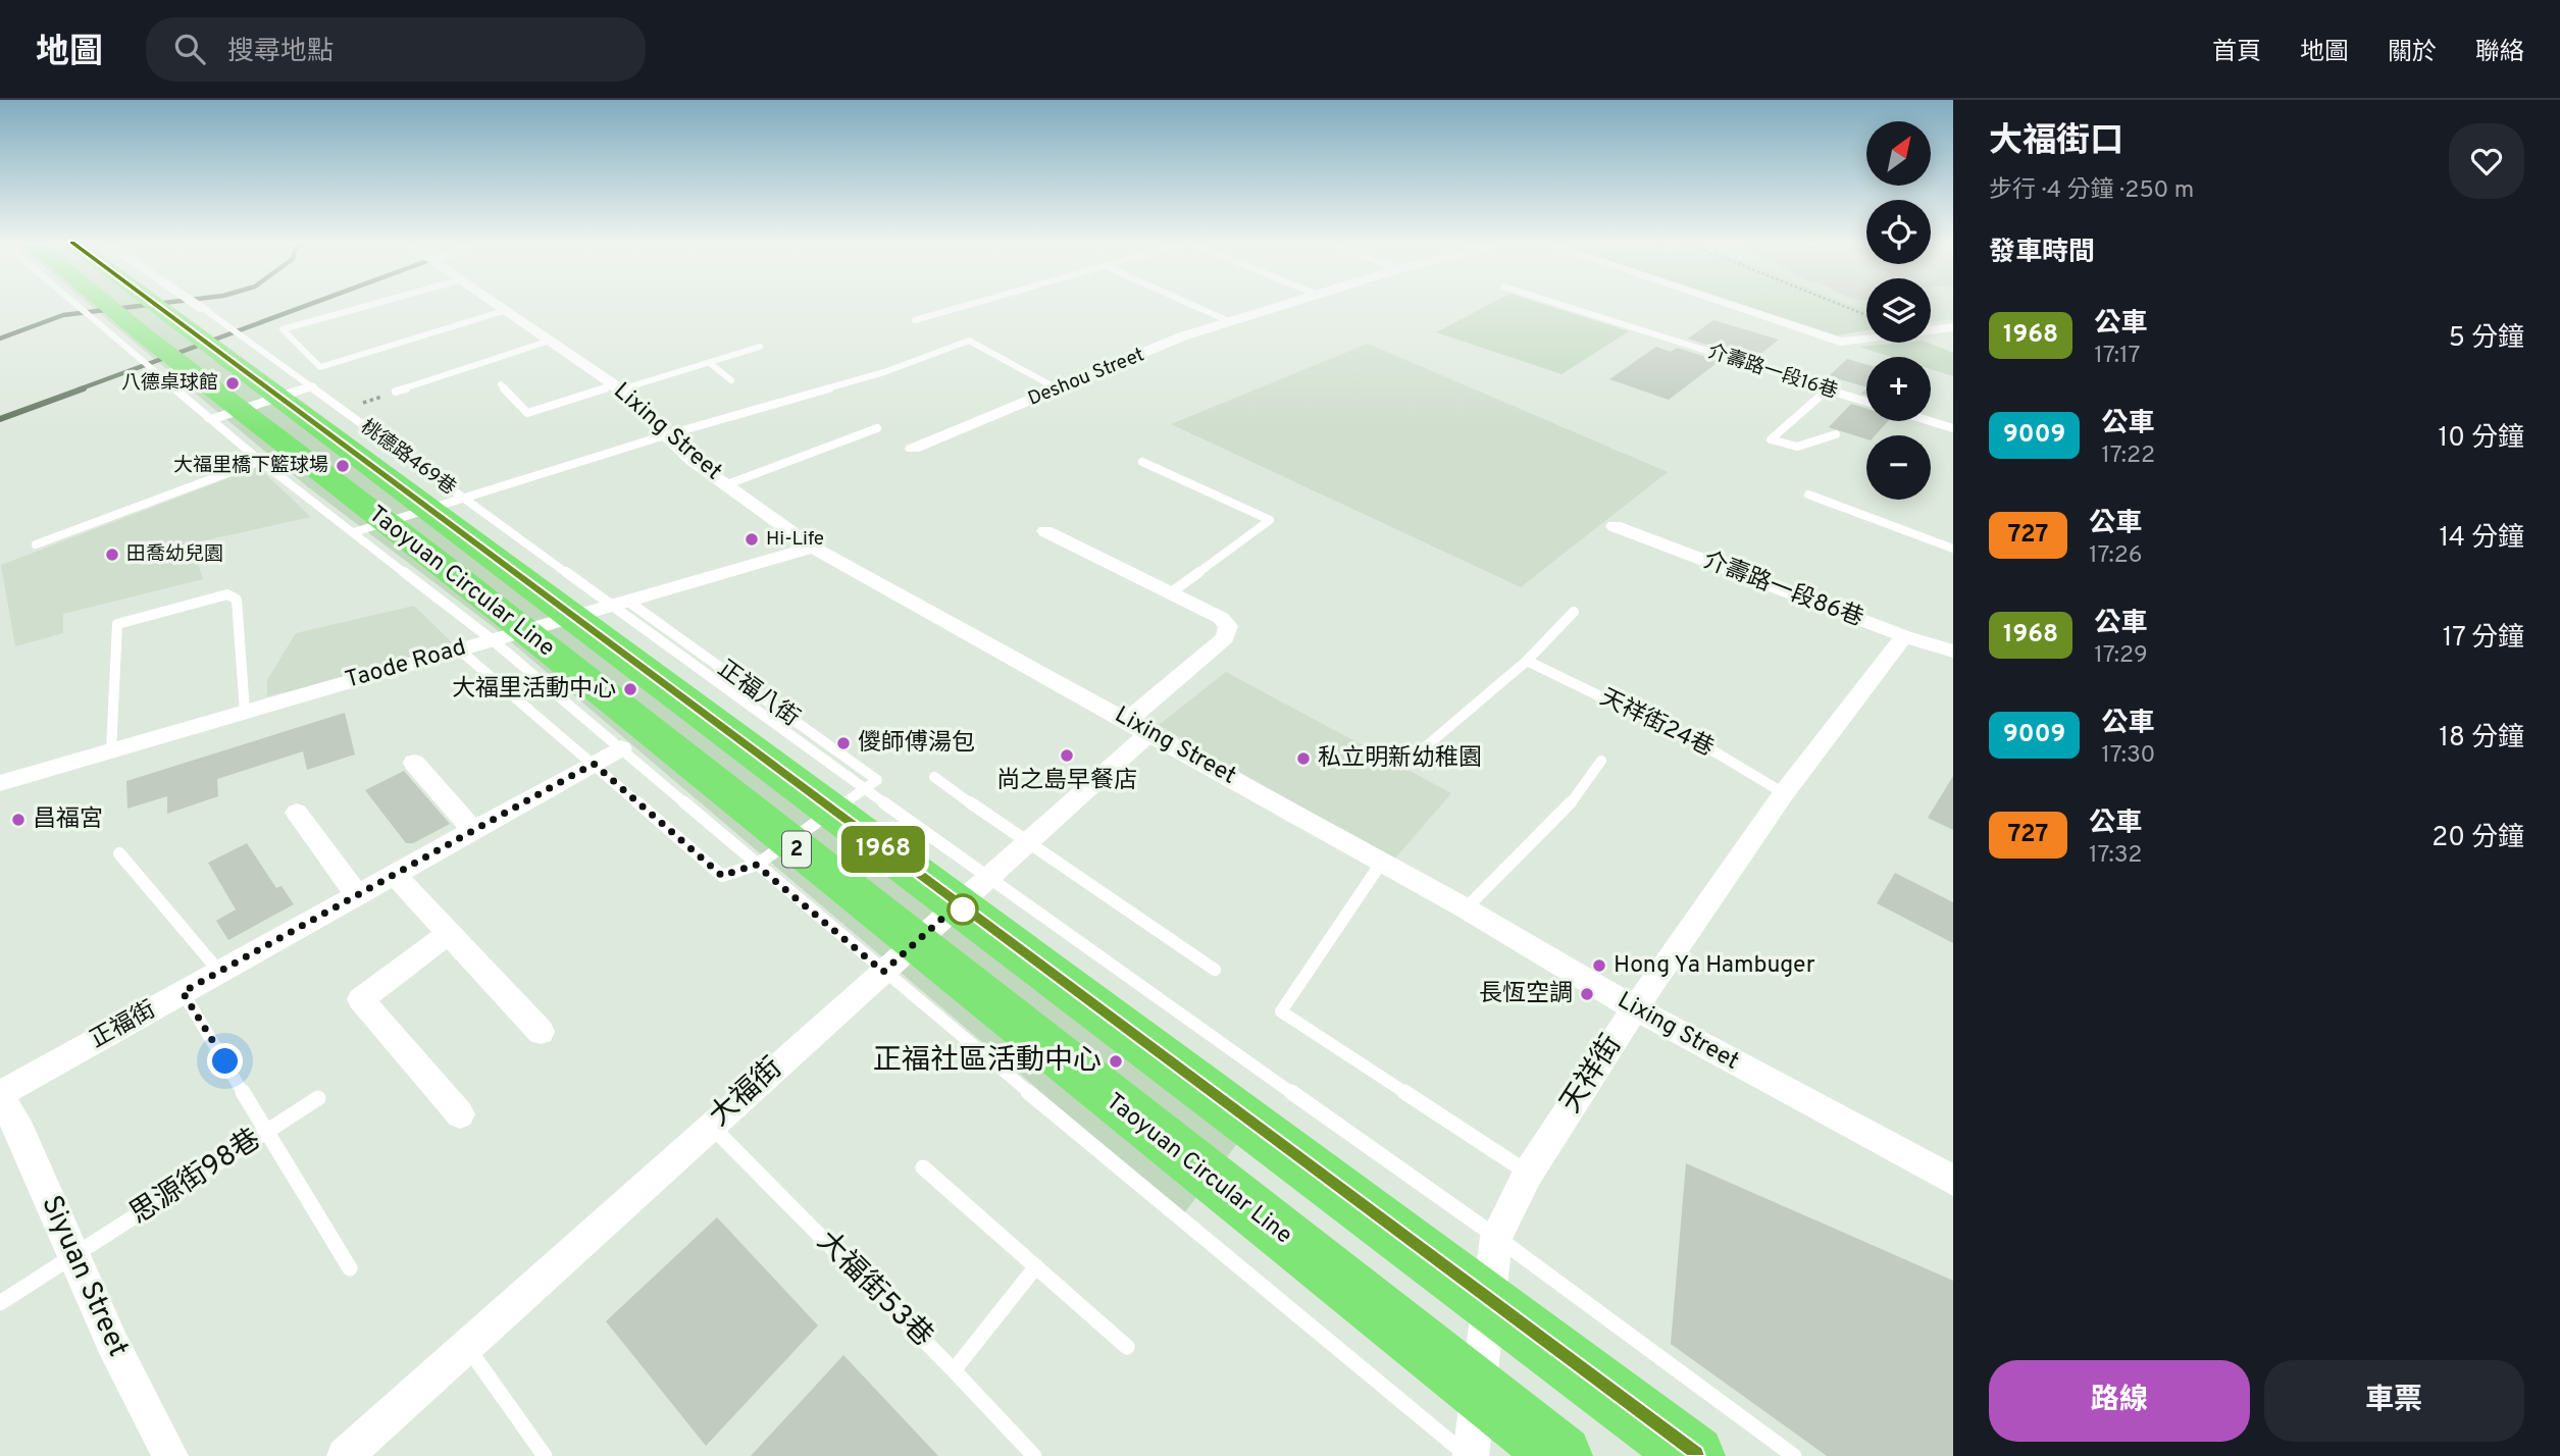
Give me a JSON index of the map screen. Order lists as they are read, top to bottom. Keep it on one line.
{"streets":{"highway":["Taoyuan Circular Line","2"],"street":["Deshou Street","Lixing Street","介壽路一段86巷","Taode Road","正福街","天祥街","大福街","Siyuan Street"],"lane":["介壽路一段16巷","桃德路469巷","天祥街24巷","思源街98巷","大福街53巷"]},"crossings":[["Lixing Street","Taode Road"],["Lixing Street","天祥街"],["Lixing Street","大福街"],["桃德路469巷","Taode Road"],["桃德路469巷","天祥街"],["桃德路469巷","大福街"],["介壽路一段86巷","天祥街"],["天祥街24巷","天祥街"],["正福街","Siyuan Street"],["大福街","大福街53巷"],["思源街98巷","Siyuan Street"]],"places":["八德桌球館","大福里橋下籃球場","Hi-Life","田喬幼兒園","大福里活動中心","儍師傅湯包","尚之島早餐店","私立明新幼稚園","昌福宮","Hong Ya Hambuger","長恆空調","正福社區活動中心"],"lines":["bus line 1968"],"north":"top right","page":{"header":"地圖","search":"搜尋地點","nav":["首頁","地圖","關於","聯絡"],"on_map":"1968","heading":[["大福街口","步行 · 4 分鐘 · 250 m"],"發車時間"],"map_buttons":["+","−"],"list":[{"mark":"1968","name":"公車","note":"17:17","value":"5 分鐘"},{"mark":"9009","name":"公車","note":"17:22","value":"10 分鐘"},{"mark":"727","name":"公車","note":"17:26","value":"14 分鐘"},{"mark":"1968","name":"公車","note":"17:29","value":"17 分鐘"},{"mark":"9009","name":"公車","note":"17:30","value":"18 分鐘"},{"mark":"727","name":"公車","note":"17:32","value":"20 分鐘"}],"buttons":["路線","車票"]}}
